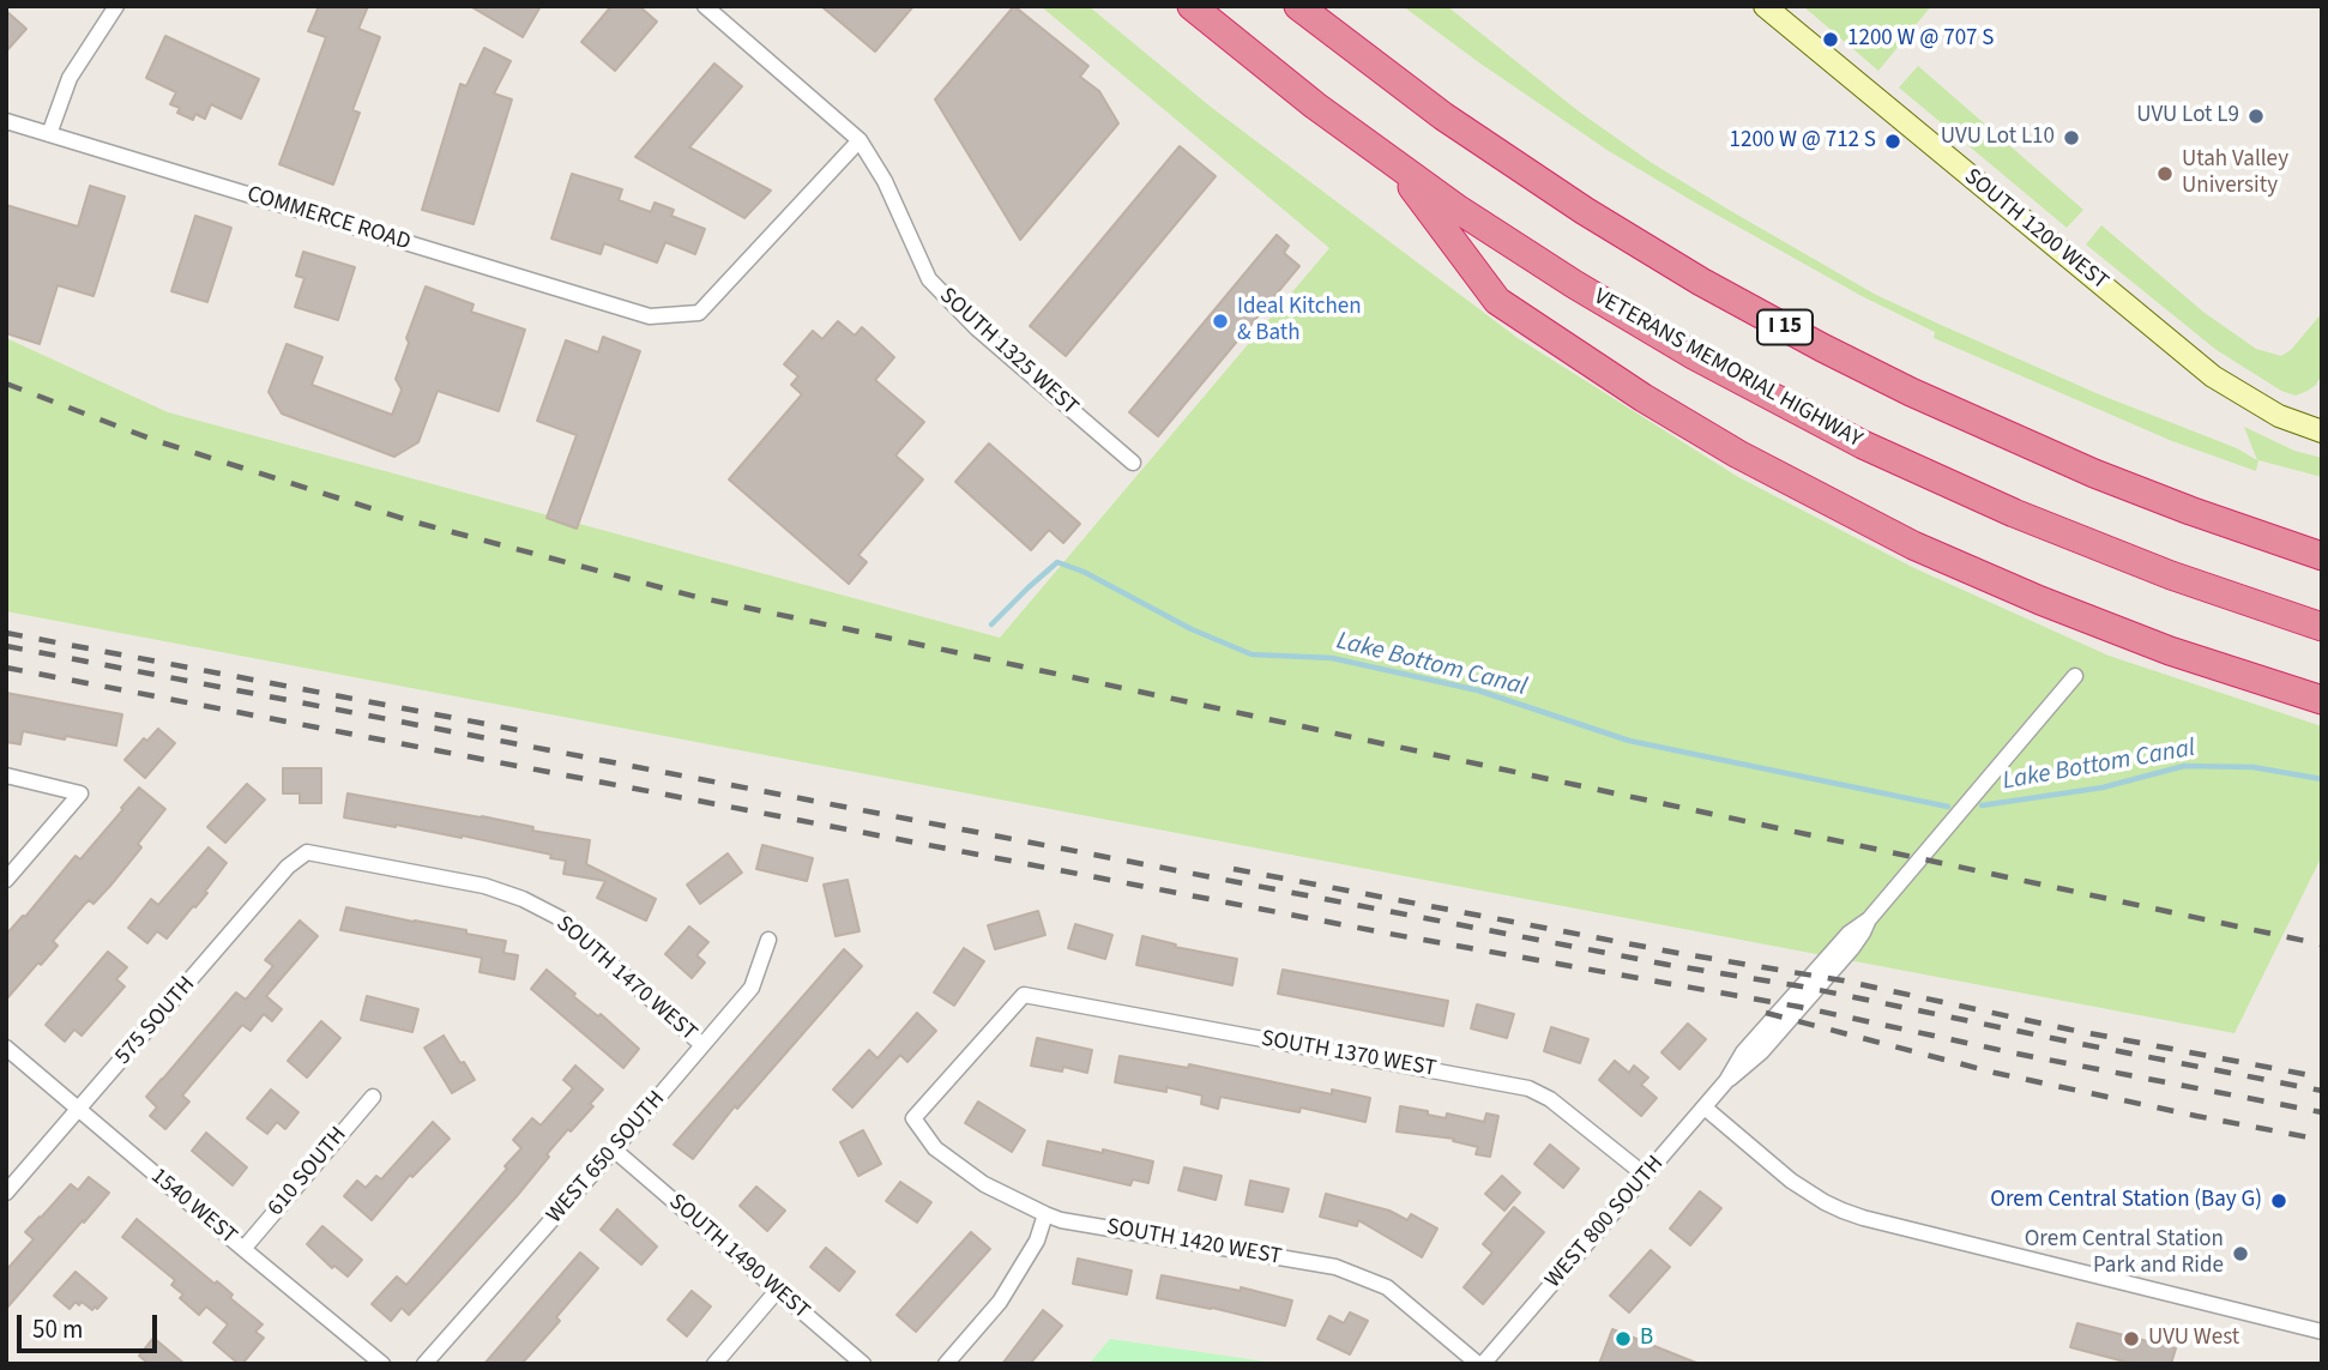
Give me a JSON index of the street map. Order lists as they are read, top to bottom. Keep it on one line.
{"streets":{"highway":["I 15","VETERANS MEMORIAL HIGHWAY"],"main road":["SOUTH 1200 WEST"],"street":["COMMERCE ROAD","SOUTH 1325 WEST","SOUTH 1470 WEST","575 SOUTH","SOUTH 1370 WEST","WEST 650 SOUTH","610 SOUTH","1540 WEST","WEST 800 SOUTH","SOUTH 1420 WEST","SOUTH 1490 WEST"]},"crossings":[["COMMERCE ROAD","SOUTH 1325 WEST"],["SOUTH 1470 WEST","575 SOUTH"],["SOUTH 1470 WEST","WEST 650 SOUTH"],["575 SOUTH","1540 WEST"],["SOUTH 1370 WEST","WEST 800 SOUTH"],["SOUTH 1370 WEST","SOUTH 1420 WEST"],["WEST 650 SOUTH","SOUTH 1490 WEST"],["610 SOUTH","1540 WEST"],["WEST 800 SOUTH","SOUTH 1420 WEST"]],"water":["Lake Bottom Canal"],"places":["1200 W @ 707 S","UVU Lot L9","UVU Lot L10","1200 W @ 712 S","Utah Valley University","Ideal Kitchen & Bath","Orem Central Station (Bay G)","Orem Central Station Park and Ride","B","UVU West"],"scale_bar":"50 m"}
